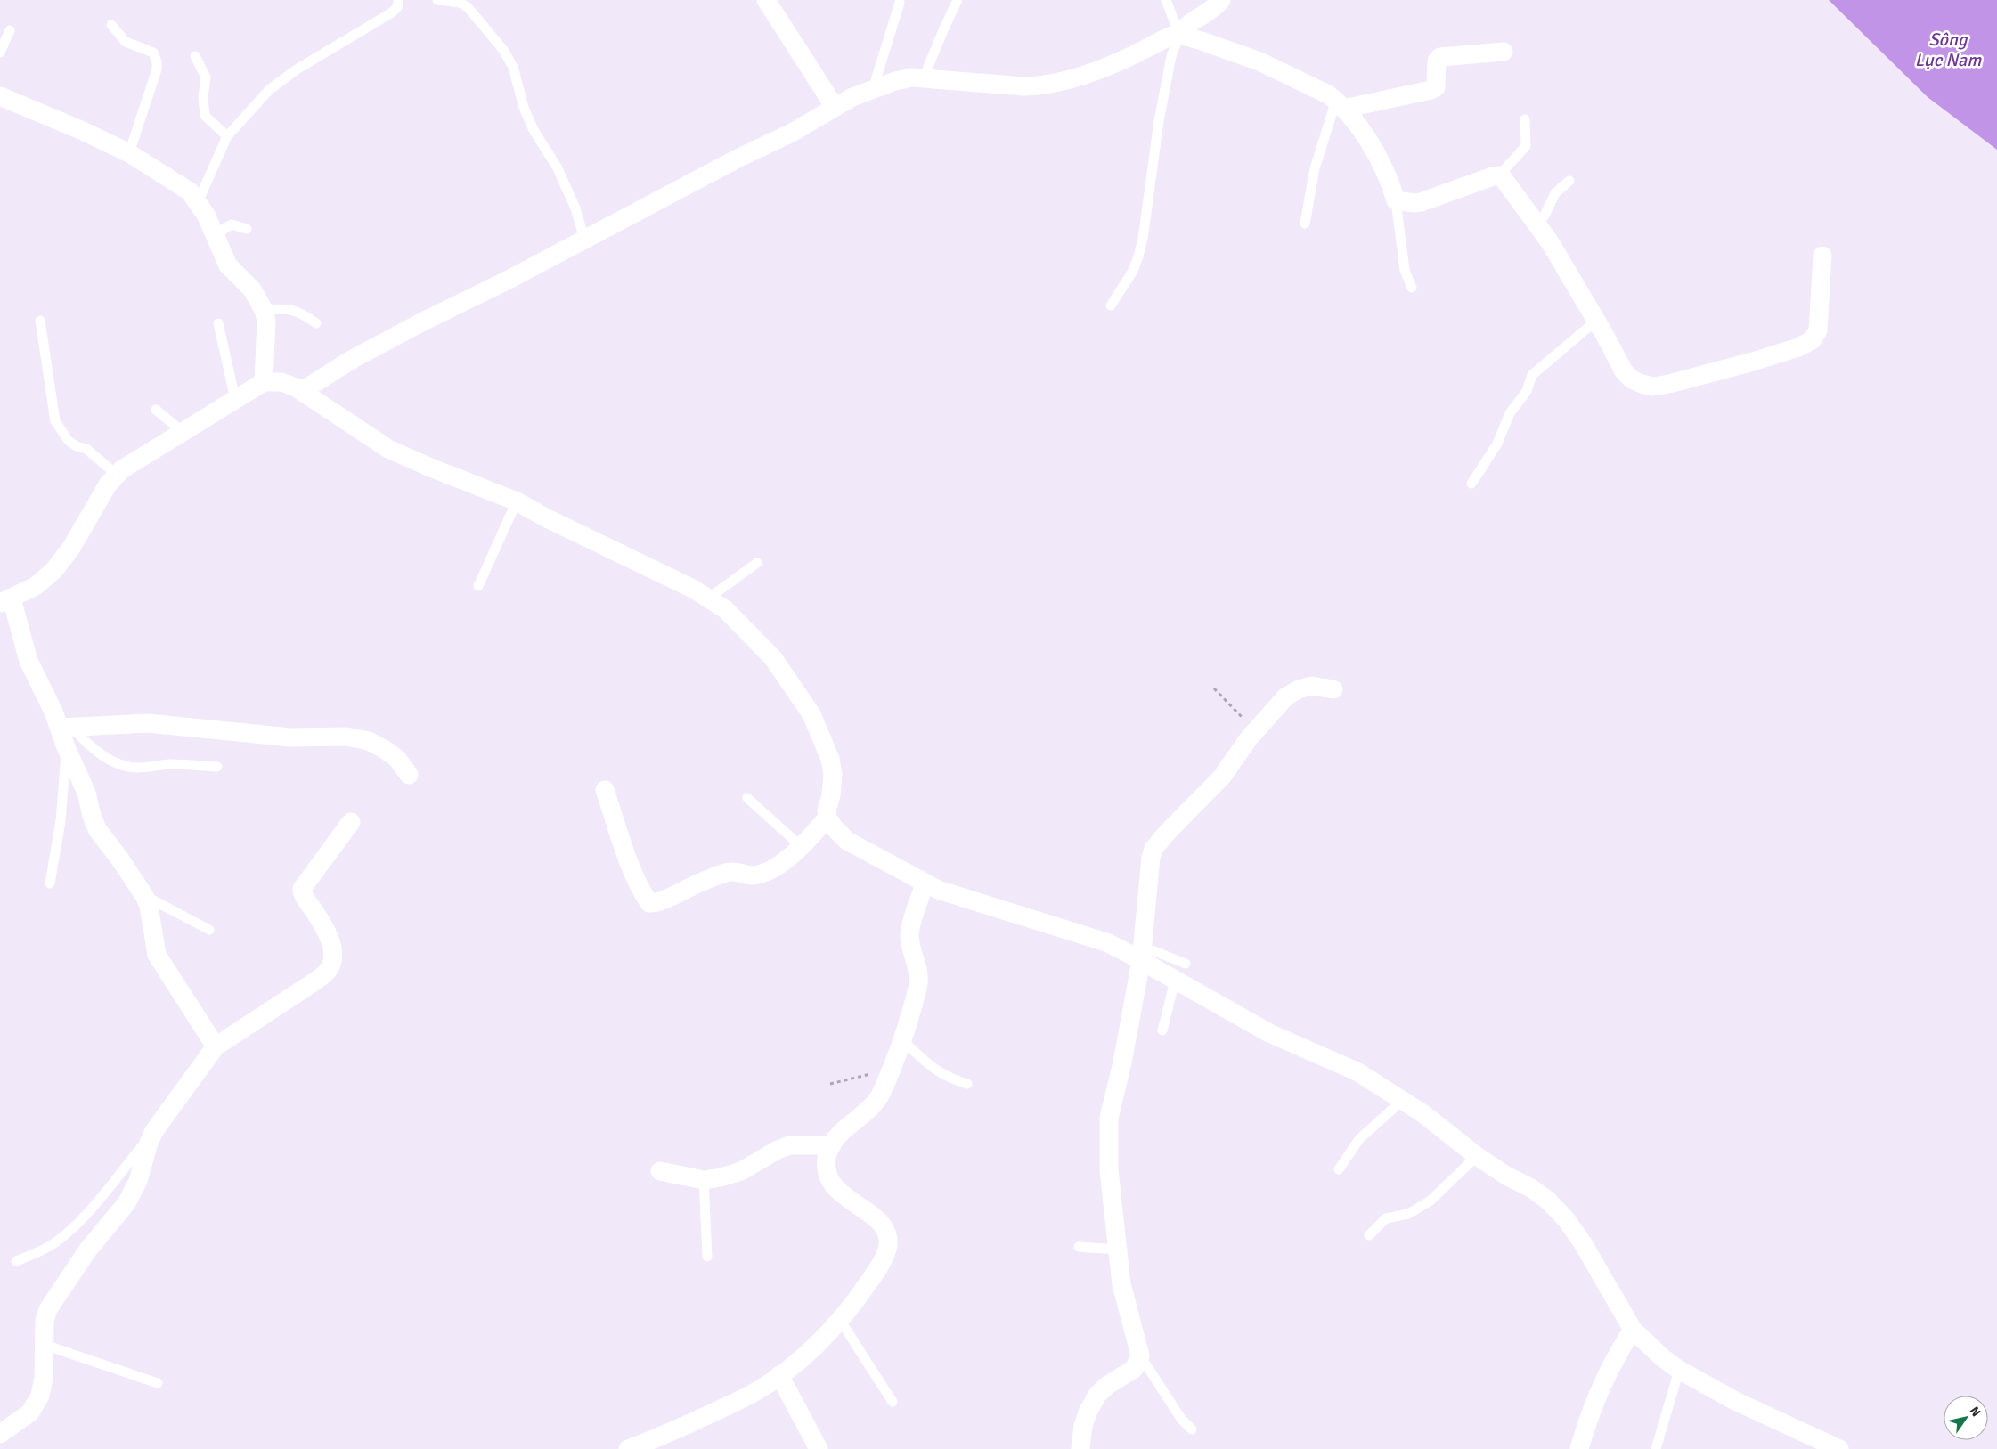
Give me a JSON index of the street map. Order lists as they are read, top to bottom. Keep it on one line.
{"water":["Sông Lục Nam"],"north":"top right"}
